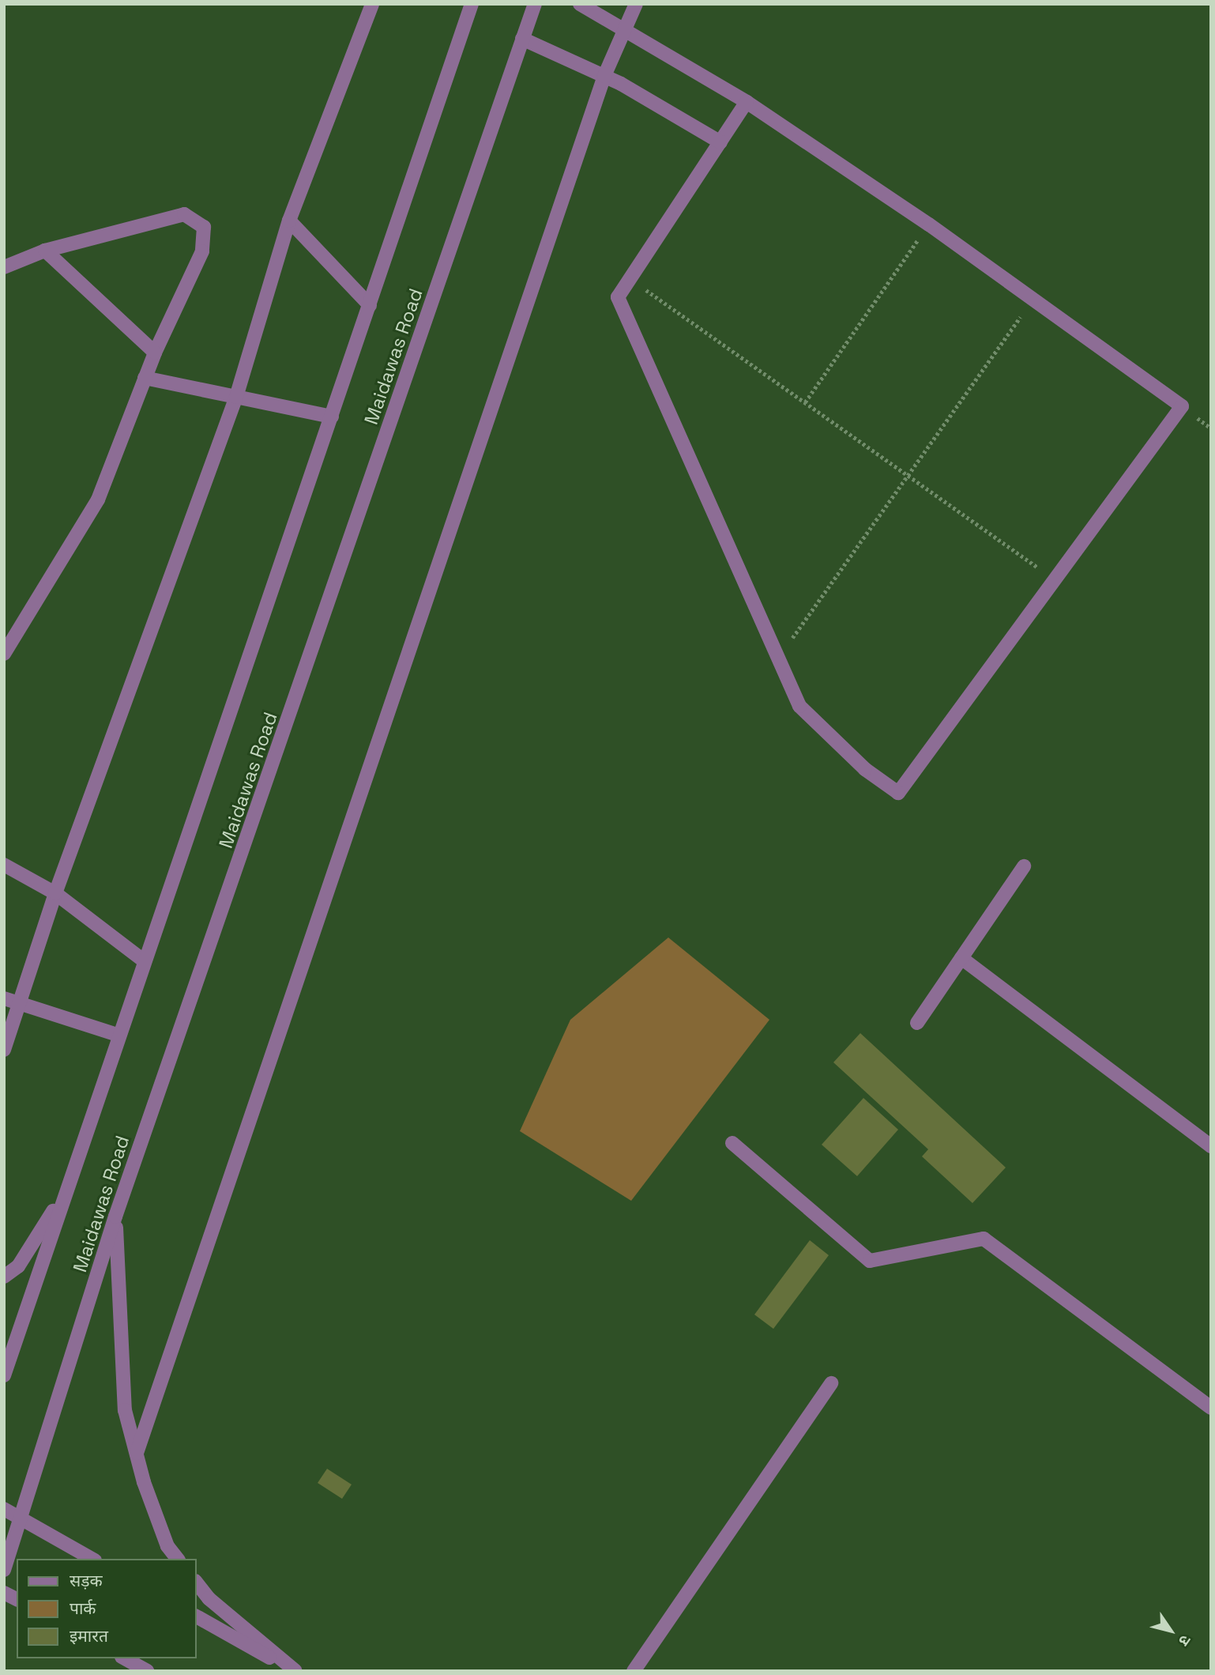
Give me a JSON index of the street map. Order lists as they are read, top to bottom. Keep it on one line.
{"streets":{"street":["Maidawas Road"]},"legend":["सड़क","पार्क","इमारत"],"north":"bottom right"}
